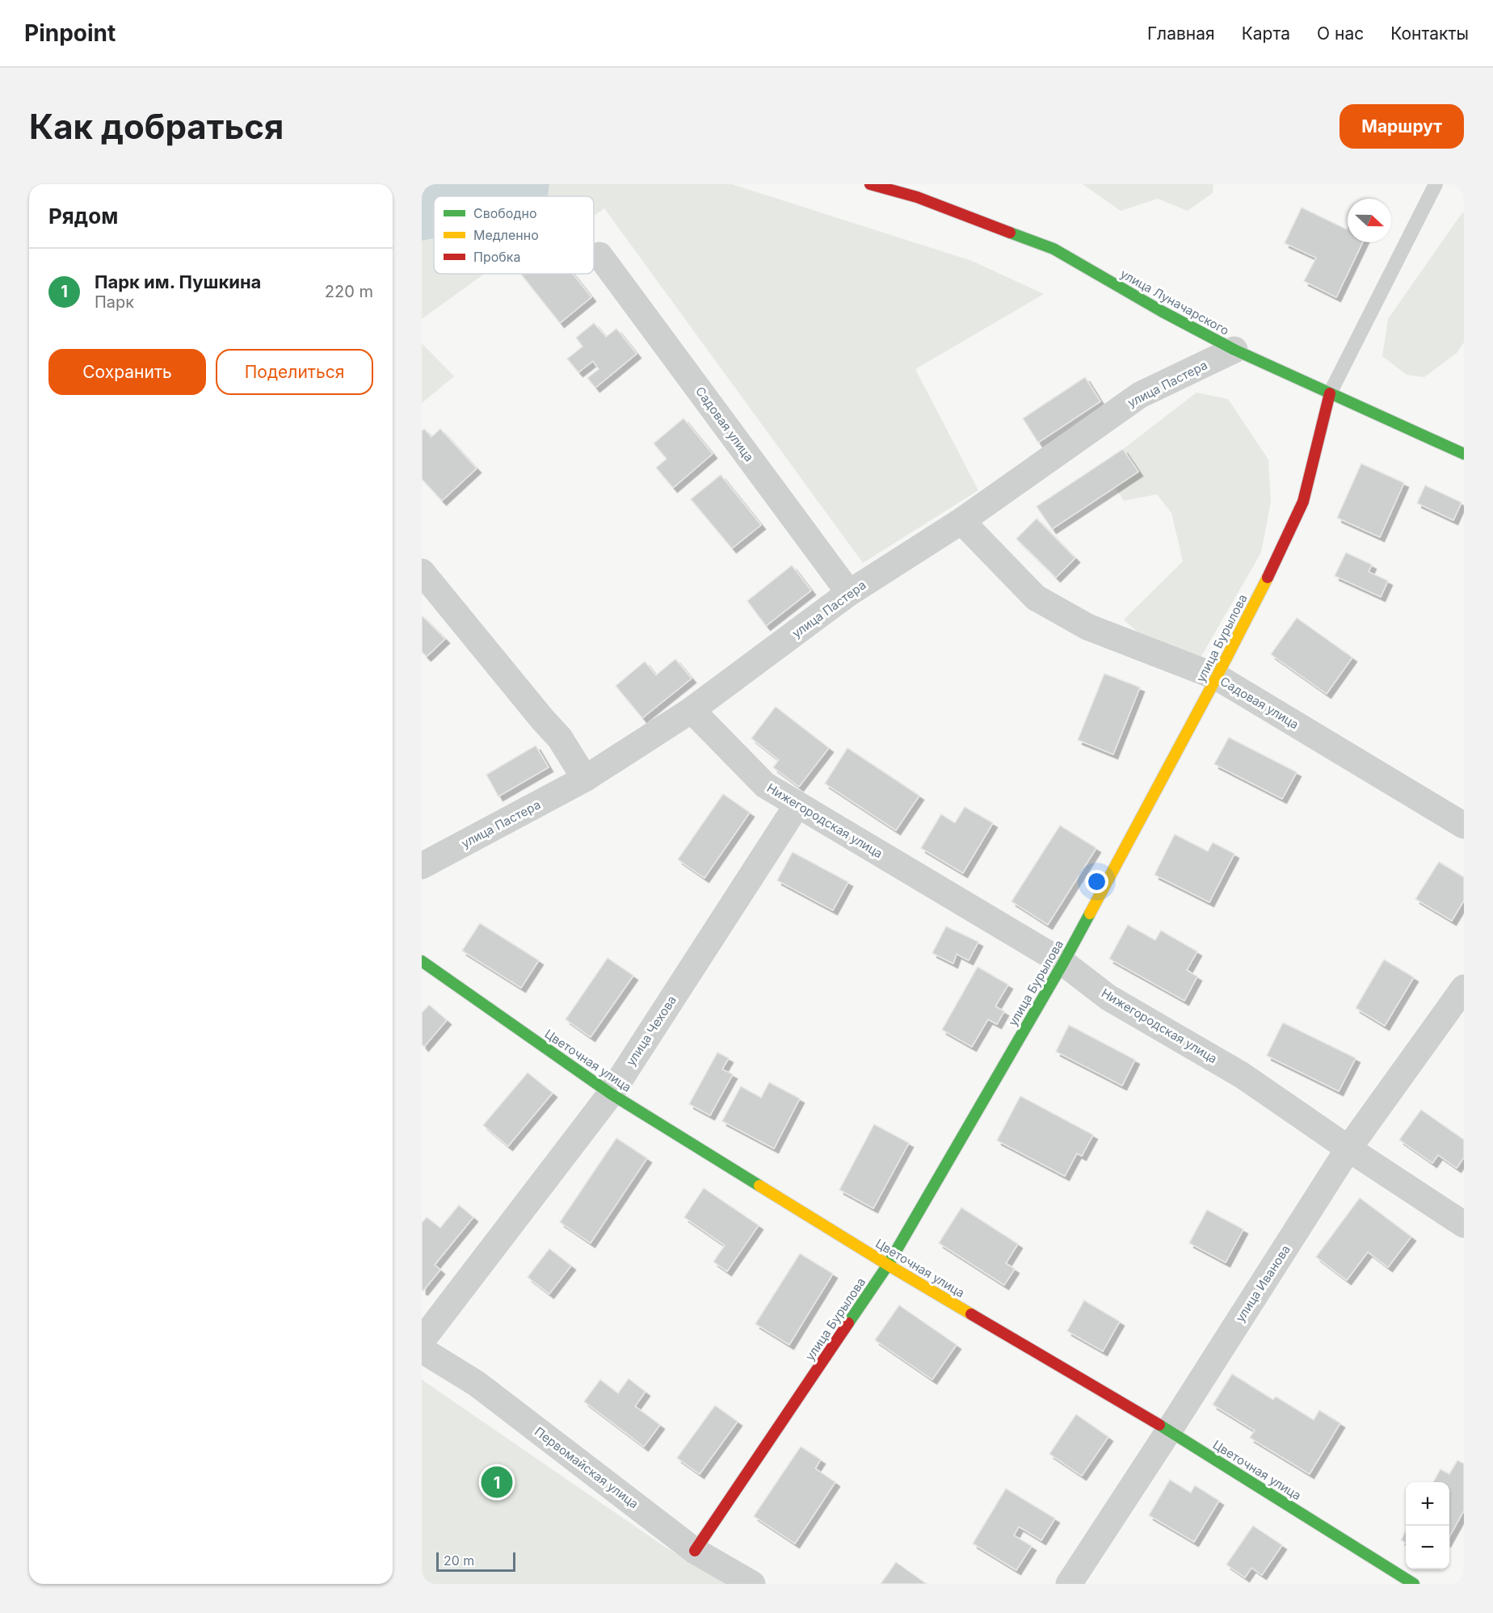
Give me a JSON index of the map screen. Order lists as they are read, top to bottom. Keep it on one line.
{"streets":{"street":["улица Луначарского","улица Пастера","Садовая улица","улица Бурылова","Нижегородская улица","улица Чехова","Цветочная улица","улица Иванова","Первомайская улица"]},"crossings":[["улица Луначарского","улица Пастера"],["улица Луначарского","улица Бурылова"],["улица Пастера","Садовая улица"],["улица Пастера","Нижегородская улица"],["Садовая улица","улица Бурылова"],["улица Бурылова","Нижегородская улица"],["улица Бурылова","Цветочная улица"],["улица Бурылова","Первомайская улица"],["Нижегородская улица","улица Чехова"],["Нижегородская улица","улица Иванова"],["улица Чехова","Цветочная улица"],["Цветочная улица","улица Иванова"]],"legend":["Свободно","Медленно","Пробка"],"scale_bar":"20 m","north":"right","page":{"header":"Pinpoint","nav":["Главная","Карта","О нас","Контакты"],"buttons":["Маршрут",["Сохранить","Поделиться"]],"title":"Как добраться","heading":"Рядом","list":[{"mark":"1","name":"Парк им. Пушкина","note":"Парк","value":"220 m"}],"pins":"1","map_buttons":["+","−"],"scale":"20 m"}}
